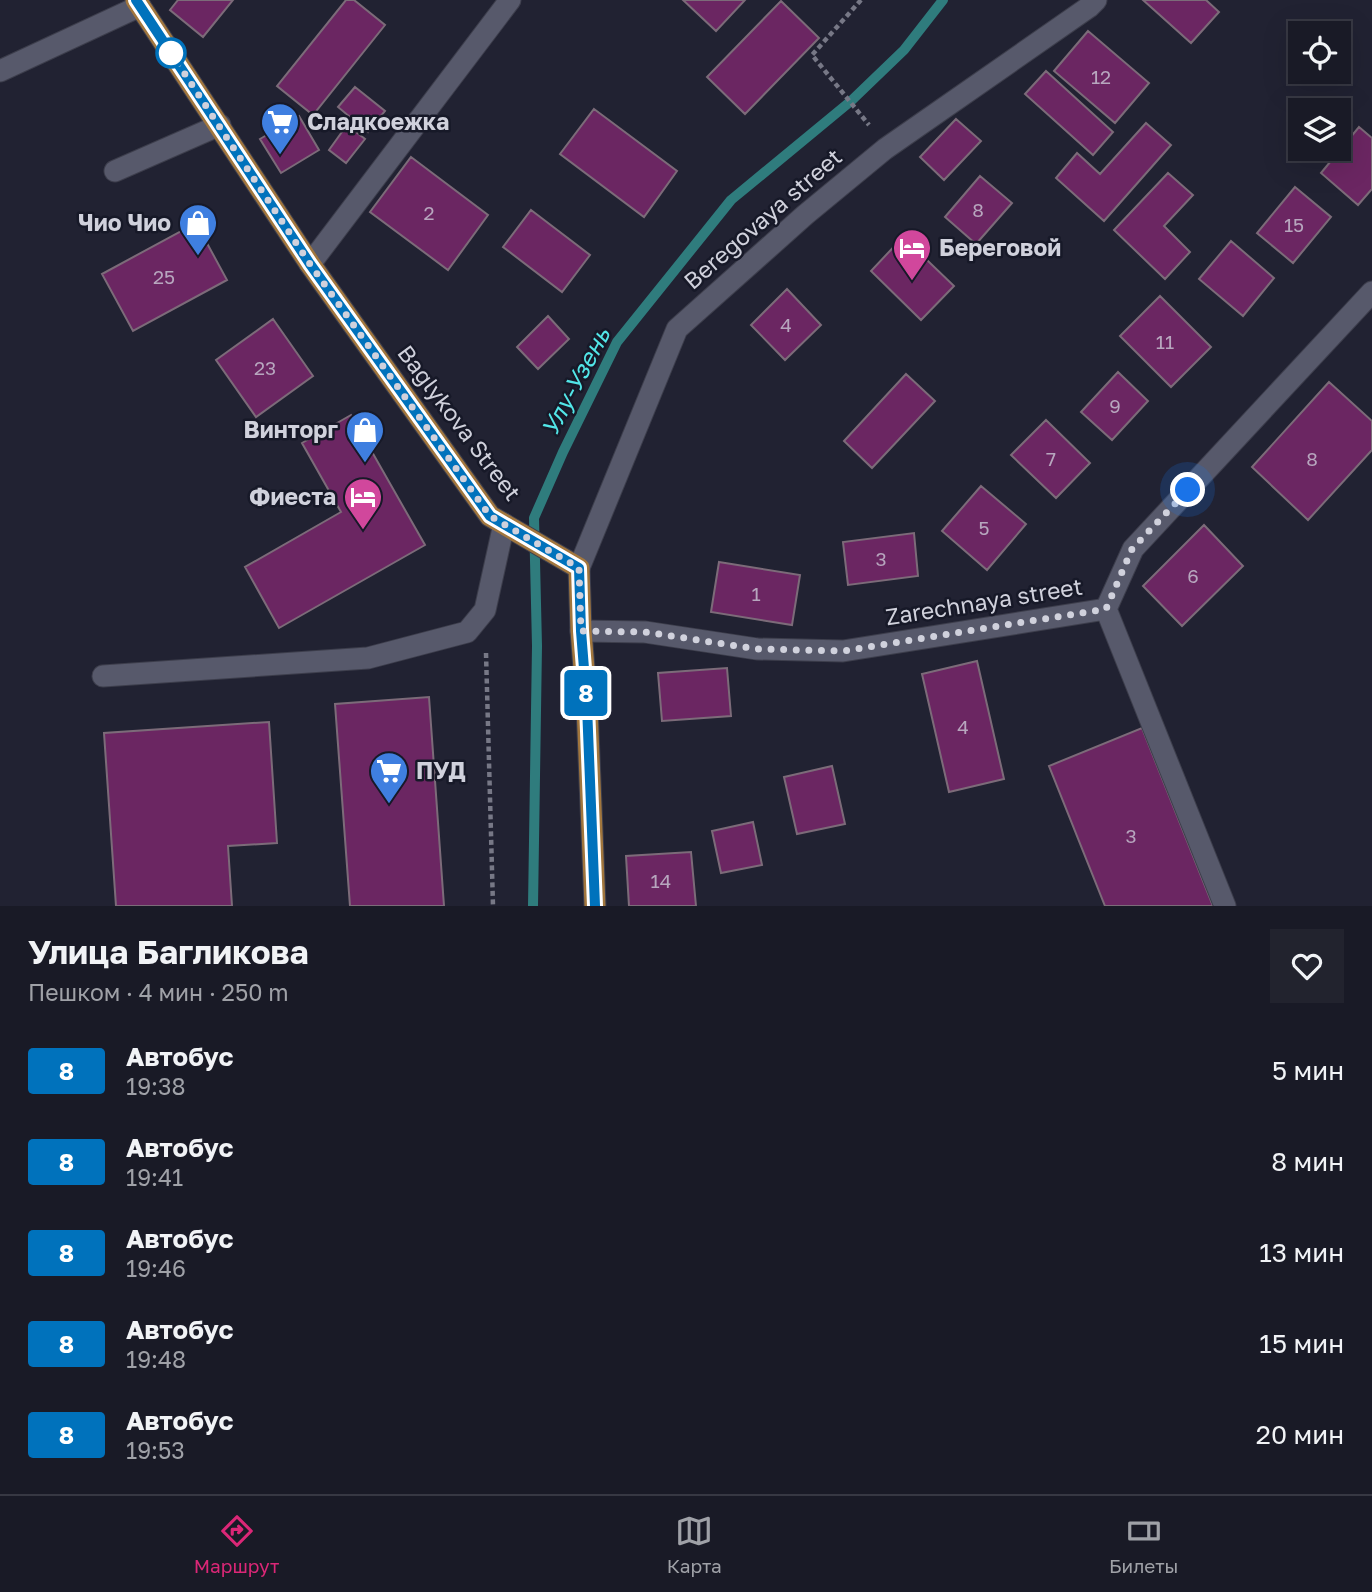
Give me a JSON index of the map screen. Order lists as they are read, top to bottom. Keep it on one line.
{"streets":{"main road":["Baglykova Street"],"street":["Beregovaya street","Zarechnaya street"]},"crossings":[["Beregovaya street","Baglykova Street"]],"water":["Улу-Узень"],"places":{"supermarket":["Сладкоежка","ПУД"],"shop":["Чио Чио","Винторг"],"hotel":["Береговой","Фиеста"]},"lines":["bus line 8"],"house_numbers":["12","8","2","15","25","4","11","23","9","7","8","5","3","6","1","4","3","14"],"page":{"on_map":"8","heading":["Улица Багликова","Пешком · 4 мин · 250 m"],"list":[{"mark":"8","name":"Автобус","note":"19:38","value":"5 мин"},{"mark":"8","name":"Автобус","note":"19:41","value":"8 мин"},{"mark":"8","name":"Автобус","note":"19:46","value":"13 мин"},{"mark":"8","name":"Автобус","note":"19:48","value":"15 мин"},{"mark":"8","name":"Автобус","note":"19:53","value":"20 мин"}],"tabs":["Маршрут","Карта","Билеты"]}}
